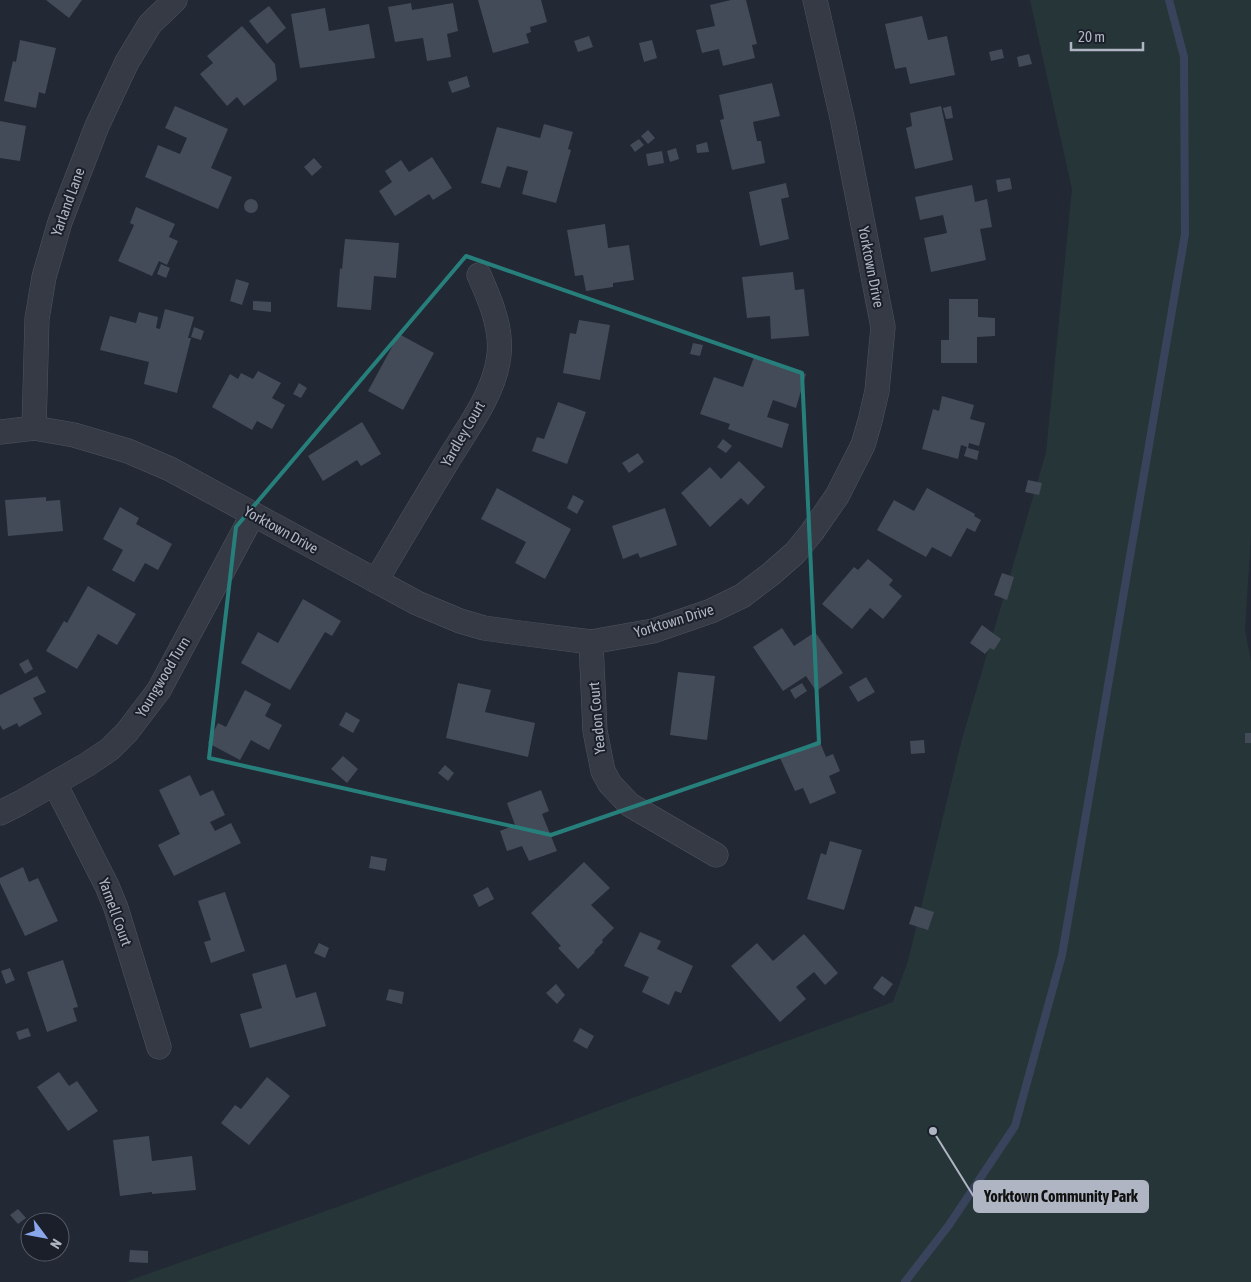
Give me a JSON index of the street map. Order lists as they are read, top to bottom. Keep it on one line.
{"streets":{"street":["Yarland Lane","Yorktown Drive","Yardley Court","Youngwood Turn","Yeadon Court","Yarnell Court"]},"crossings":[["Yarland Lane","Yorktown Drive"],["Yorktown Drive","Yardley Court"],["Yorktown Drive","Youngwood Turn"],["Yorktown Drive","Yeadon Court"],["Youngwood Turn","Yarnell Court"]],"places":["Yorktown Community Park"],"scale_bar":"20 m","north":"bottom right"}
